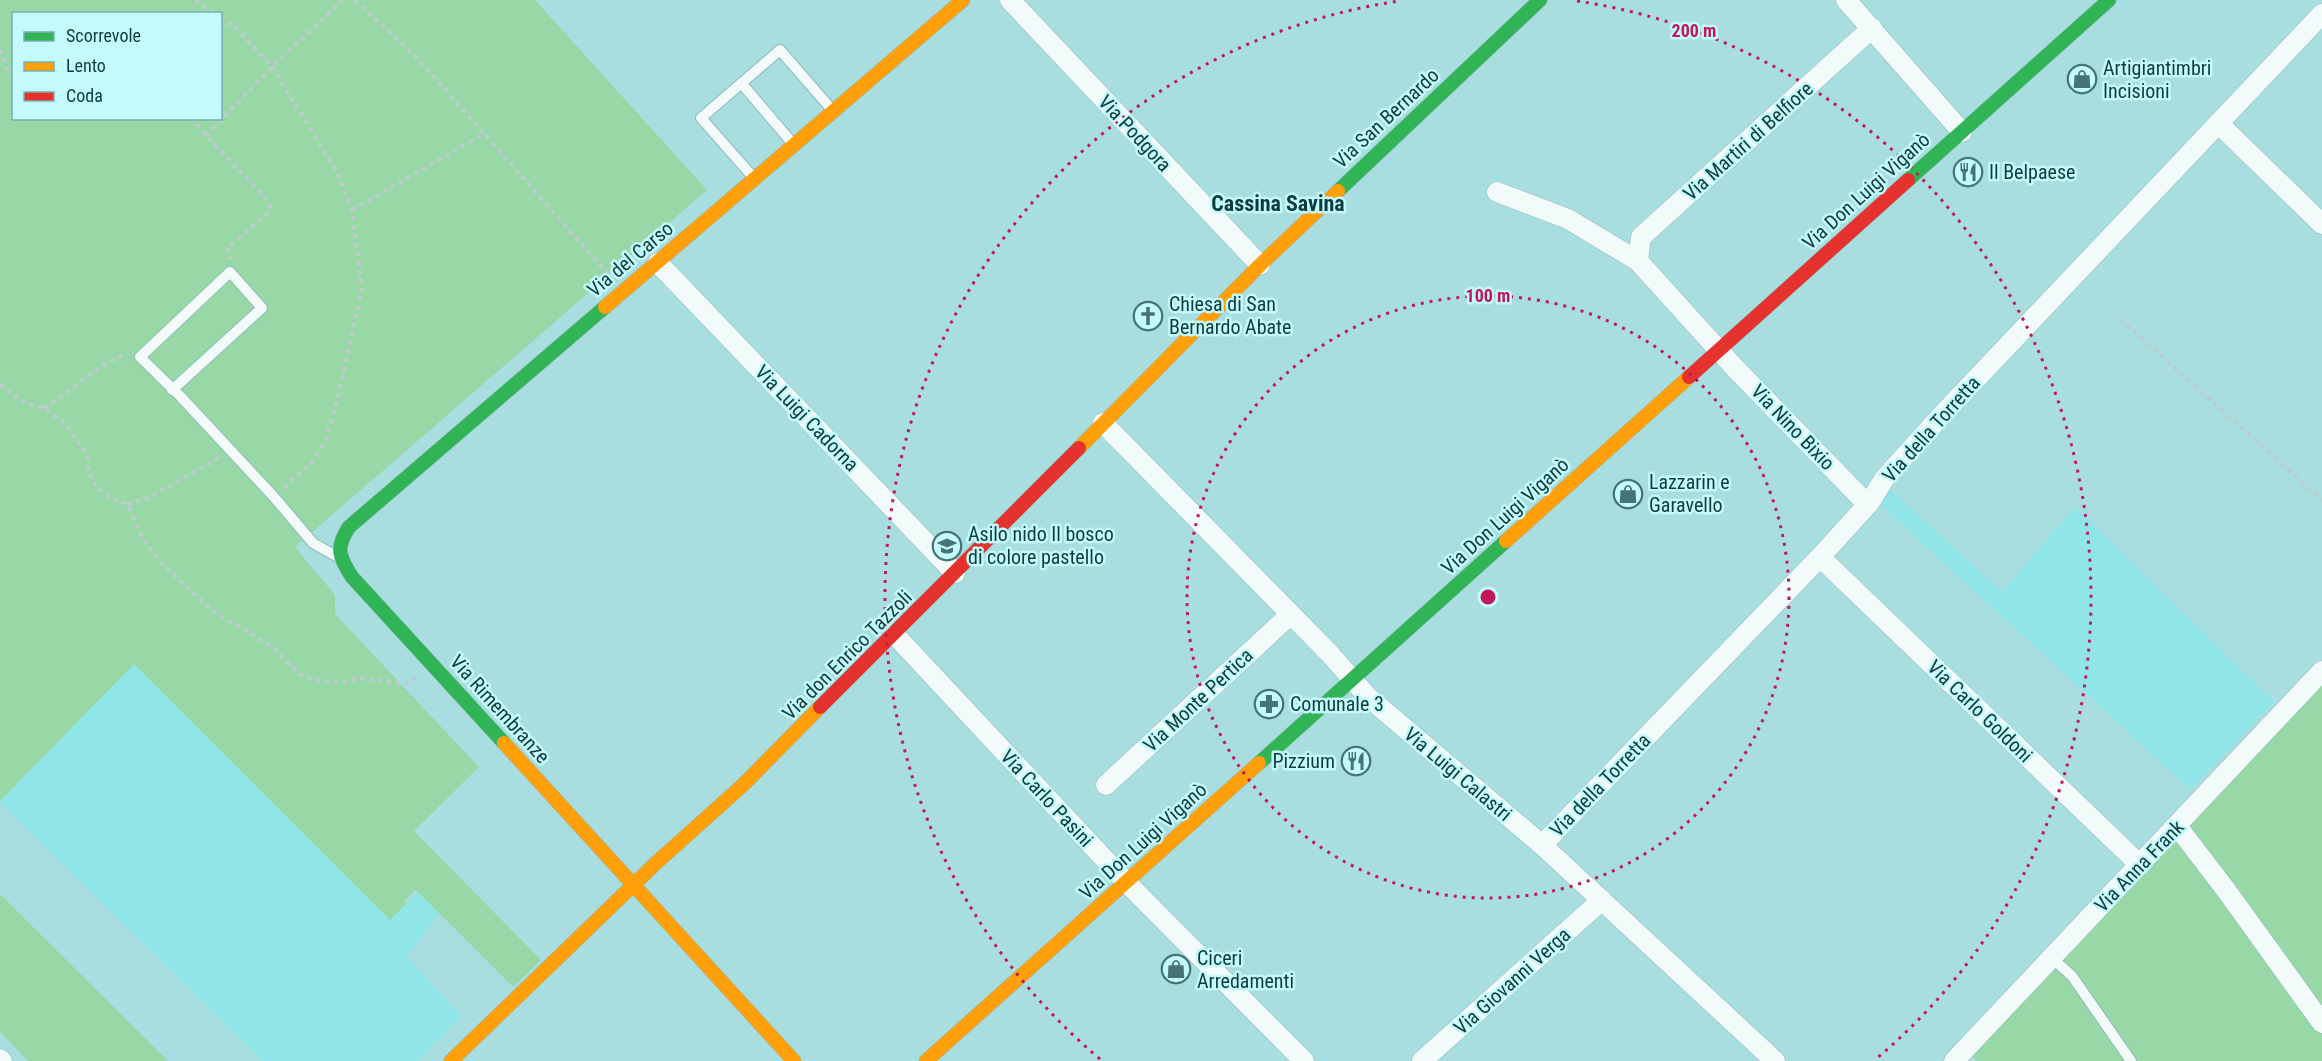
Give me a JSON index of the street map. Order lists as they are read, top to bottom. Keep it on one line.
{"streets":{"street":["Via San Bernardo","Via Podgora","Via Martiri di Belfiore","Via Don Luigi Viganò","Via del Carso","Via Luigi Cadorna","Via Nino Bixio","Via della Torretta","Via don Enrico Tazzoli","Via Monte Pertica","Via Rimembranze","Via Carlo Goldoni","Via Luigi Calastri","Via Carlo Pasini","Via Anna Frank","Via Giovanni Verga"]},"crossings":[["Via San Bernardo","Via Podgora"],["Via San Bernardo","Via don Enrico Tazzoli"],["Via Podgora","Via don Enrico Tazzoli"],["Via Martiri di Belfiore","Via Nino Bixio"],["Via Don Luigi Viganò","Via Nino Bixio"],["Via Don Luigi Viganò","Via Luigi Calastri"],["Via Don Luigi Viganò","Via Carlo Pasini"],["Via del Carso","Via Luigi Cadorna"],["Via del Carso","Via Rimembranze"],["Via Luigi Cadorna","Via don Enrico Tazzoli"],["Via Nino Bixio","Via della Torretta"],["Via della Torretta","Via Carlo Goldoni"],["Via della Torretta","Via Luigi Calastri"],["Via don Enrico Tazzoli","Via Rimembranze"],["Via don Enrico Tazzoli","Via Luigi Calastri"],["Via don Enrico Tazzoli","Via Carlo Pasini"],["Via Monte Pertica","Via Luigi Calastri"],["Via Carlo Goldoni","Via Anna Frank"],["Via Luigi Calastri","Via Giovanni Verga"]],"districts":["Cassina Savina"],"places":{"shop":["Artigiantimbri Incisioni","Lazzarin e Garavello","Ciceri Arredamenti"],"restaurant":["Il Belpaese","Pizzium"],"church":["Chiesa di San Bernardo Abate"],"school or university":["Asilo nido Il bosco di colore pastello"],"pharmacy":["Comunale 3"]},"legend":["Scorrevole","Lento","Coda"],"rings":["200 m","100 m"]}
